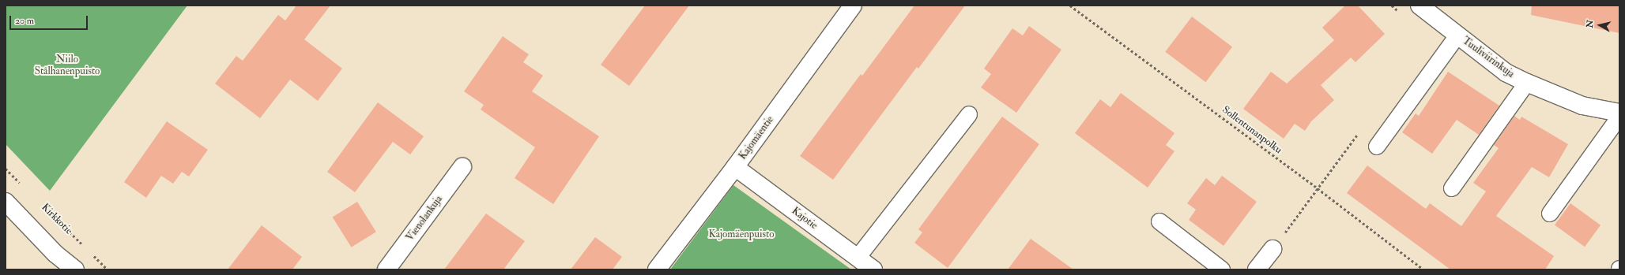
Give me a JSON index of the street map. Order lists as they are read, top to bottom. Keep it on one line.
{"streets":{"street":["Tuuliviirinkuja","Kajomäentie","Vienolankuja","Kajotie"],"path":["Sollentunanpolku","Kirkkotie"]},"crossings":[["Kajomäentie","Kajotie"]],"parks":["Niilo Stålhanenpuisto","Kajomäenpuisto"],"scale_bar":"20 m","north":"left"}
